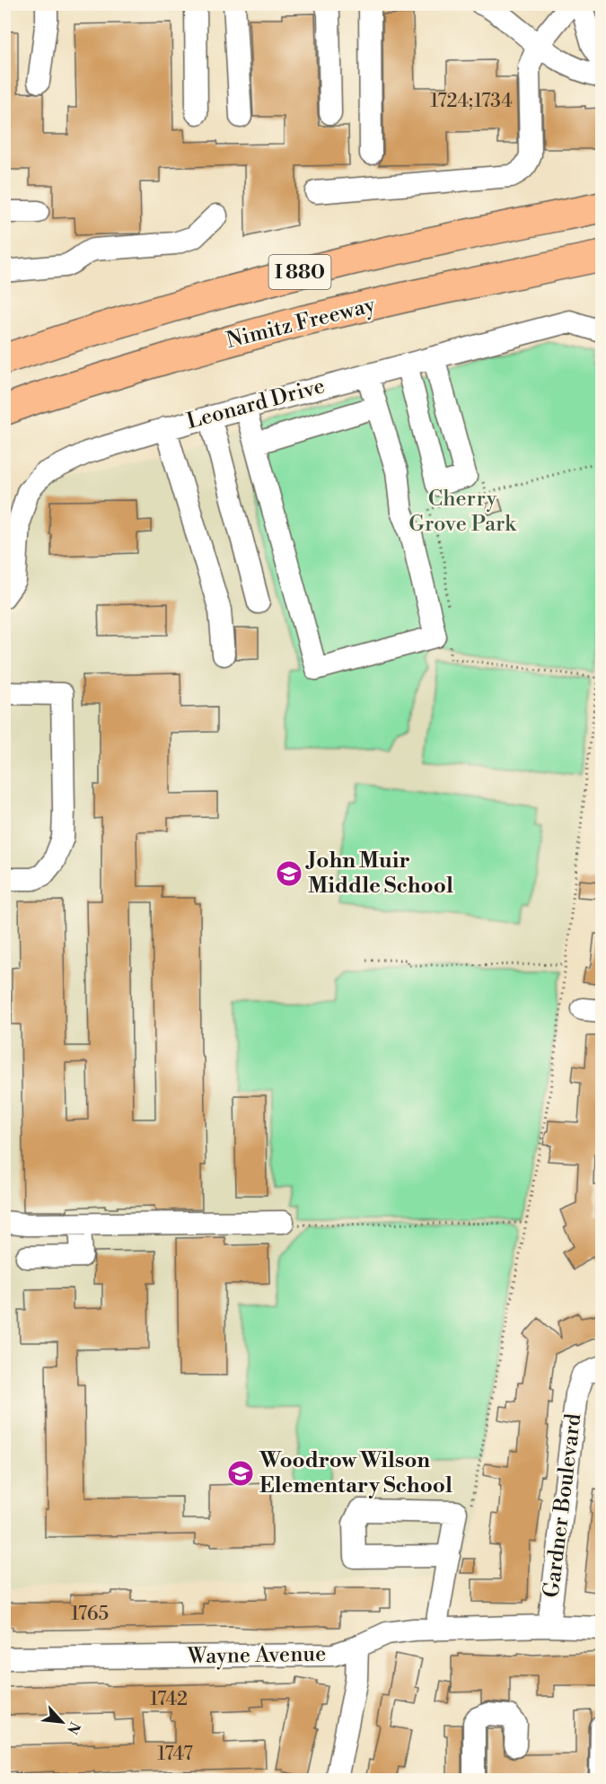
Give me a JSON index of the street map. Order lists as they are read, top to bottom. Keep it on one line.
{"streets":{"highway":["I 880","Nimitz Freeway"],"street":["Leonard Drive","Gardner Boulevard","Wayne Avenue"]},"crossings":[["Gardner Boulevard","Wayne Avenue"]],"parks":["Cherry Grove Park"],"places":{"school or university":["John Muir Middle School","Woodrow Wilson Elementary School"]},"house_numbers":["1724;1734","1765","1742","1747"],"north":"bottom right"}
